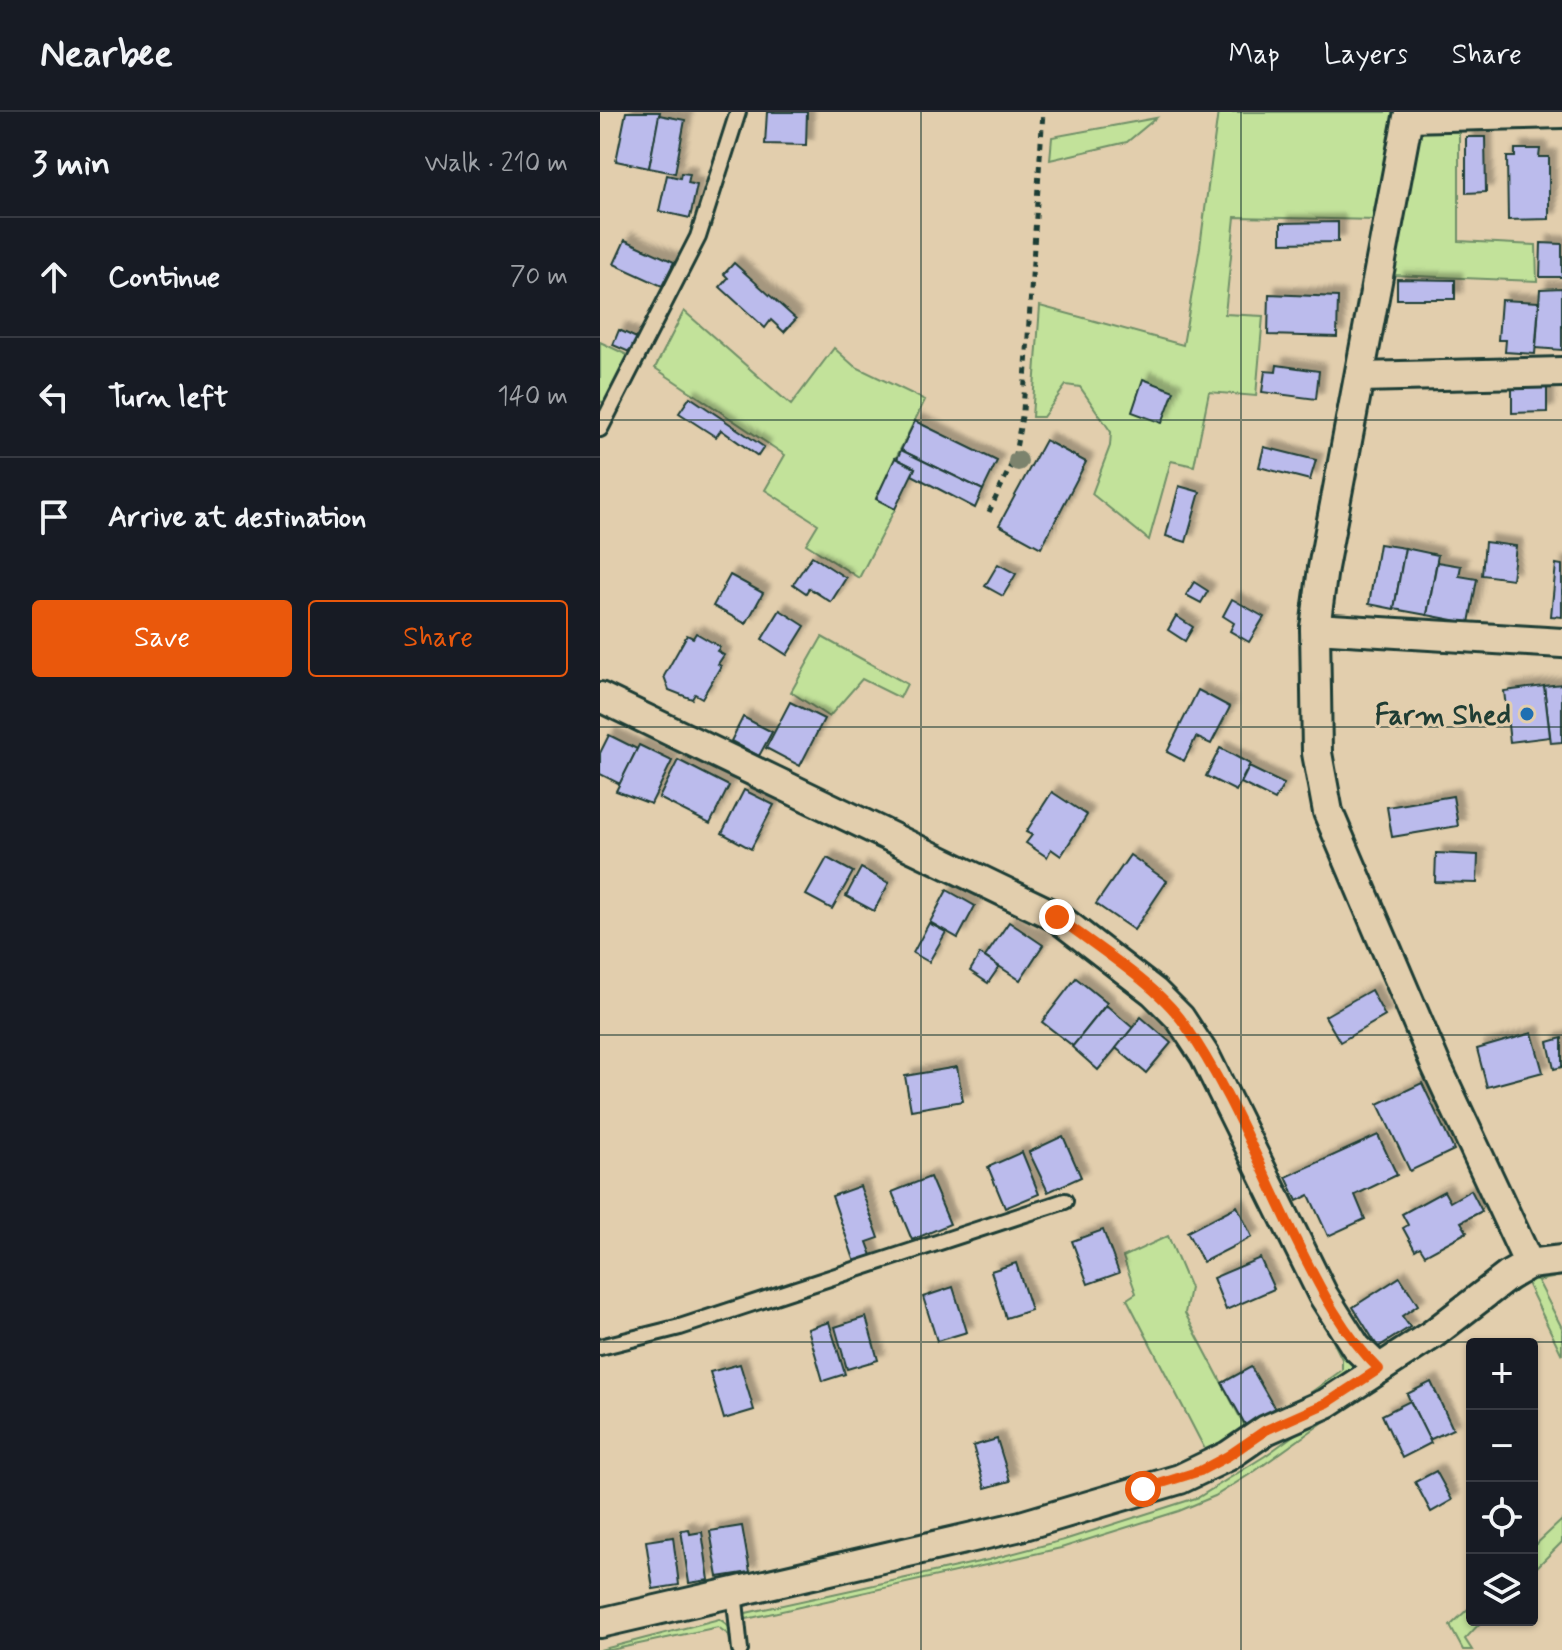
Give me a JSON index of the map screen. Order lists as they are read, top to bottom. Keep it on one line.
{"places":["Farm Shed"],"page":{"header":"Nearbee","nav":["Map","Layers","Share"],"heading":["3 min","Walk · 210 m"],"list":[["Continue","70 m"],["Turn left","140 m"],"Arrive at destination"],"buttons":["Save","Share"],"map_buttons":["+","−"]}}
